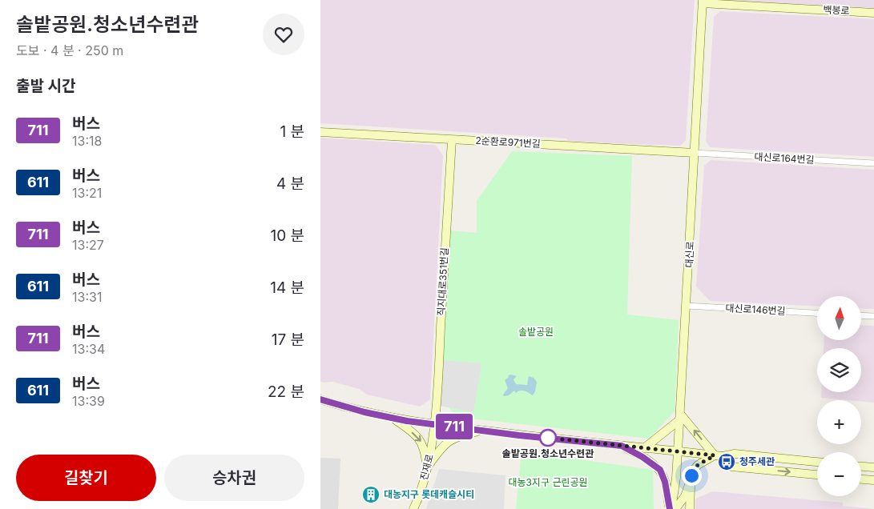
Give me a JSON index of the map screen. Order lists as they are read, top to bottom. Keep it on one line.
{"streets":{"street":["백봉로","2순환로971번길","대신로164번길","대신로","직지대로351번길","대신로146번길","진재로"]},"crossings":[["백봉로","대신로"],["2순환로971번길","대신로164번길"],["2순환로971번길","대신로"],["2순환로971번길","직지대로351번길"],["대신로164번길","대신로"],["대신로","대신로146번길"],["직지대로351번길","진재로"]],"parks":["솔밭공원","대농3지구 근린공원"],"places":{"other":["솔밭공원.청소년수련관"],"bus stop":["청주세관"],"building":["대농지구 롯데캐슬시티"]},"lines":["bus line 711"],"north":"top","page":{"heading":[["솔밭공원.청소년수련관","도보 · 4 분 · 250 m"],"출발 시간"],"on_map":"711","list":[{"mark":"711","name":"버스","note":"13:18","value":"1 분"},{"mark":"611","name":"버스","note":"13:21","value":"4 분"},{"mark":"711","name":"버스","note":"13:27","value":"10 분"},{"mark":"611","name":"버스","note":"13:31","value":"14 분"},{"mark":"711","name":"버스","note":"13:34","value":"17 분"},{"mark":"611","name":"버스","note":"13:39","value":"22 분"}],"map_buttons":["+","−"],"buttons":["길찾기","승차권"]}}
